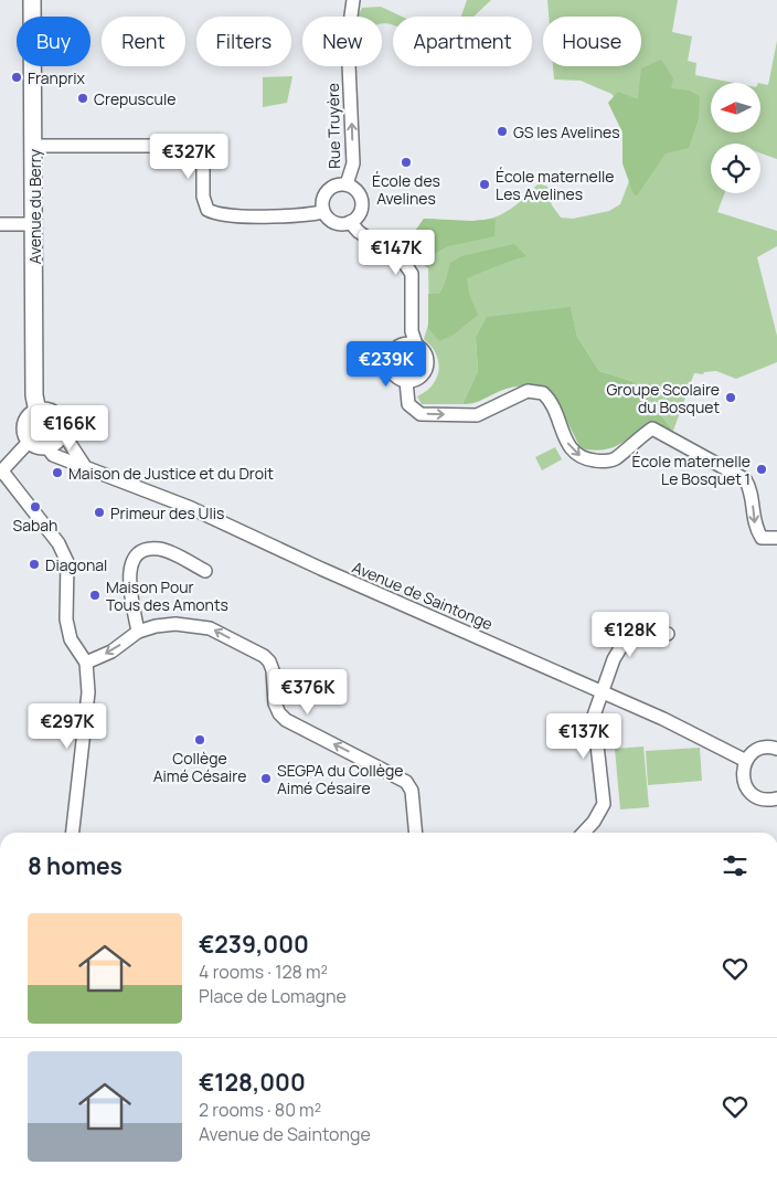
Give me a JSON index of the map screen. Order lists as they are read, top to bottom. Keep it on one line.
{"streets":{"street":["Rue Truyère","Avenue du Berry","Avenue de Saintonge"]},"crossings":[["Avenue du Berry","Avenue de Saintonge"]],"one_way":["Rue Truyère"],"places":["Franprix","Crepuscule","GS les Avelines","École des Avelines","École maternelle Les Avelines","Groupe Scolaire du Bosquet","École maternelle Le Bosquet 1","Maison de Justice et du Droit","Sabah","Primeur des Ulis","Diagonal","Maison Pour Tous des Amonts","Collège Aimé Césaire","SEGPA du Collège Aimé Césaire"],"north":"left","page":{"chip":["Buy","Rent","Filters","New","Apartment","House"],"price":["€327K","€147K","€239K","€166K","€128K","€376K","€297K","€137K"],"heading":"8 homes","list":[{"name":"€239,000","note":"4 rooms · 128 m² · Place de Lomagne"},{"name":"€128,000","note":"2 rooms · 80 m² · Avenue de Saintonge"}]}}
